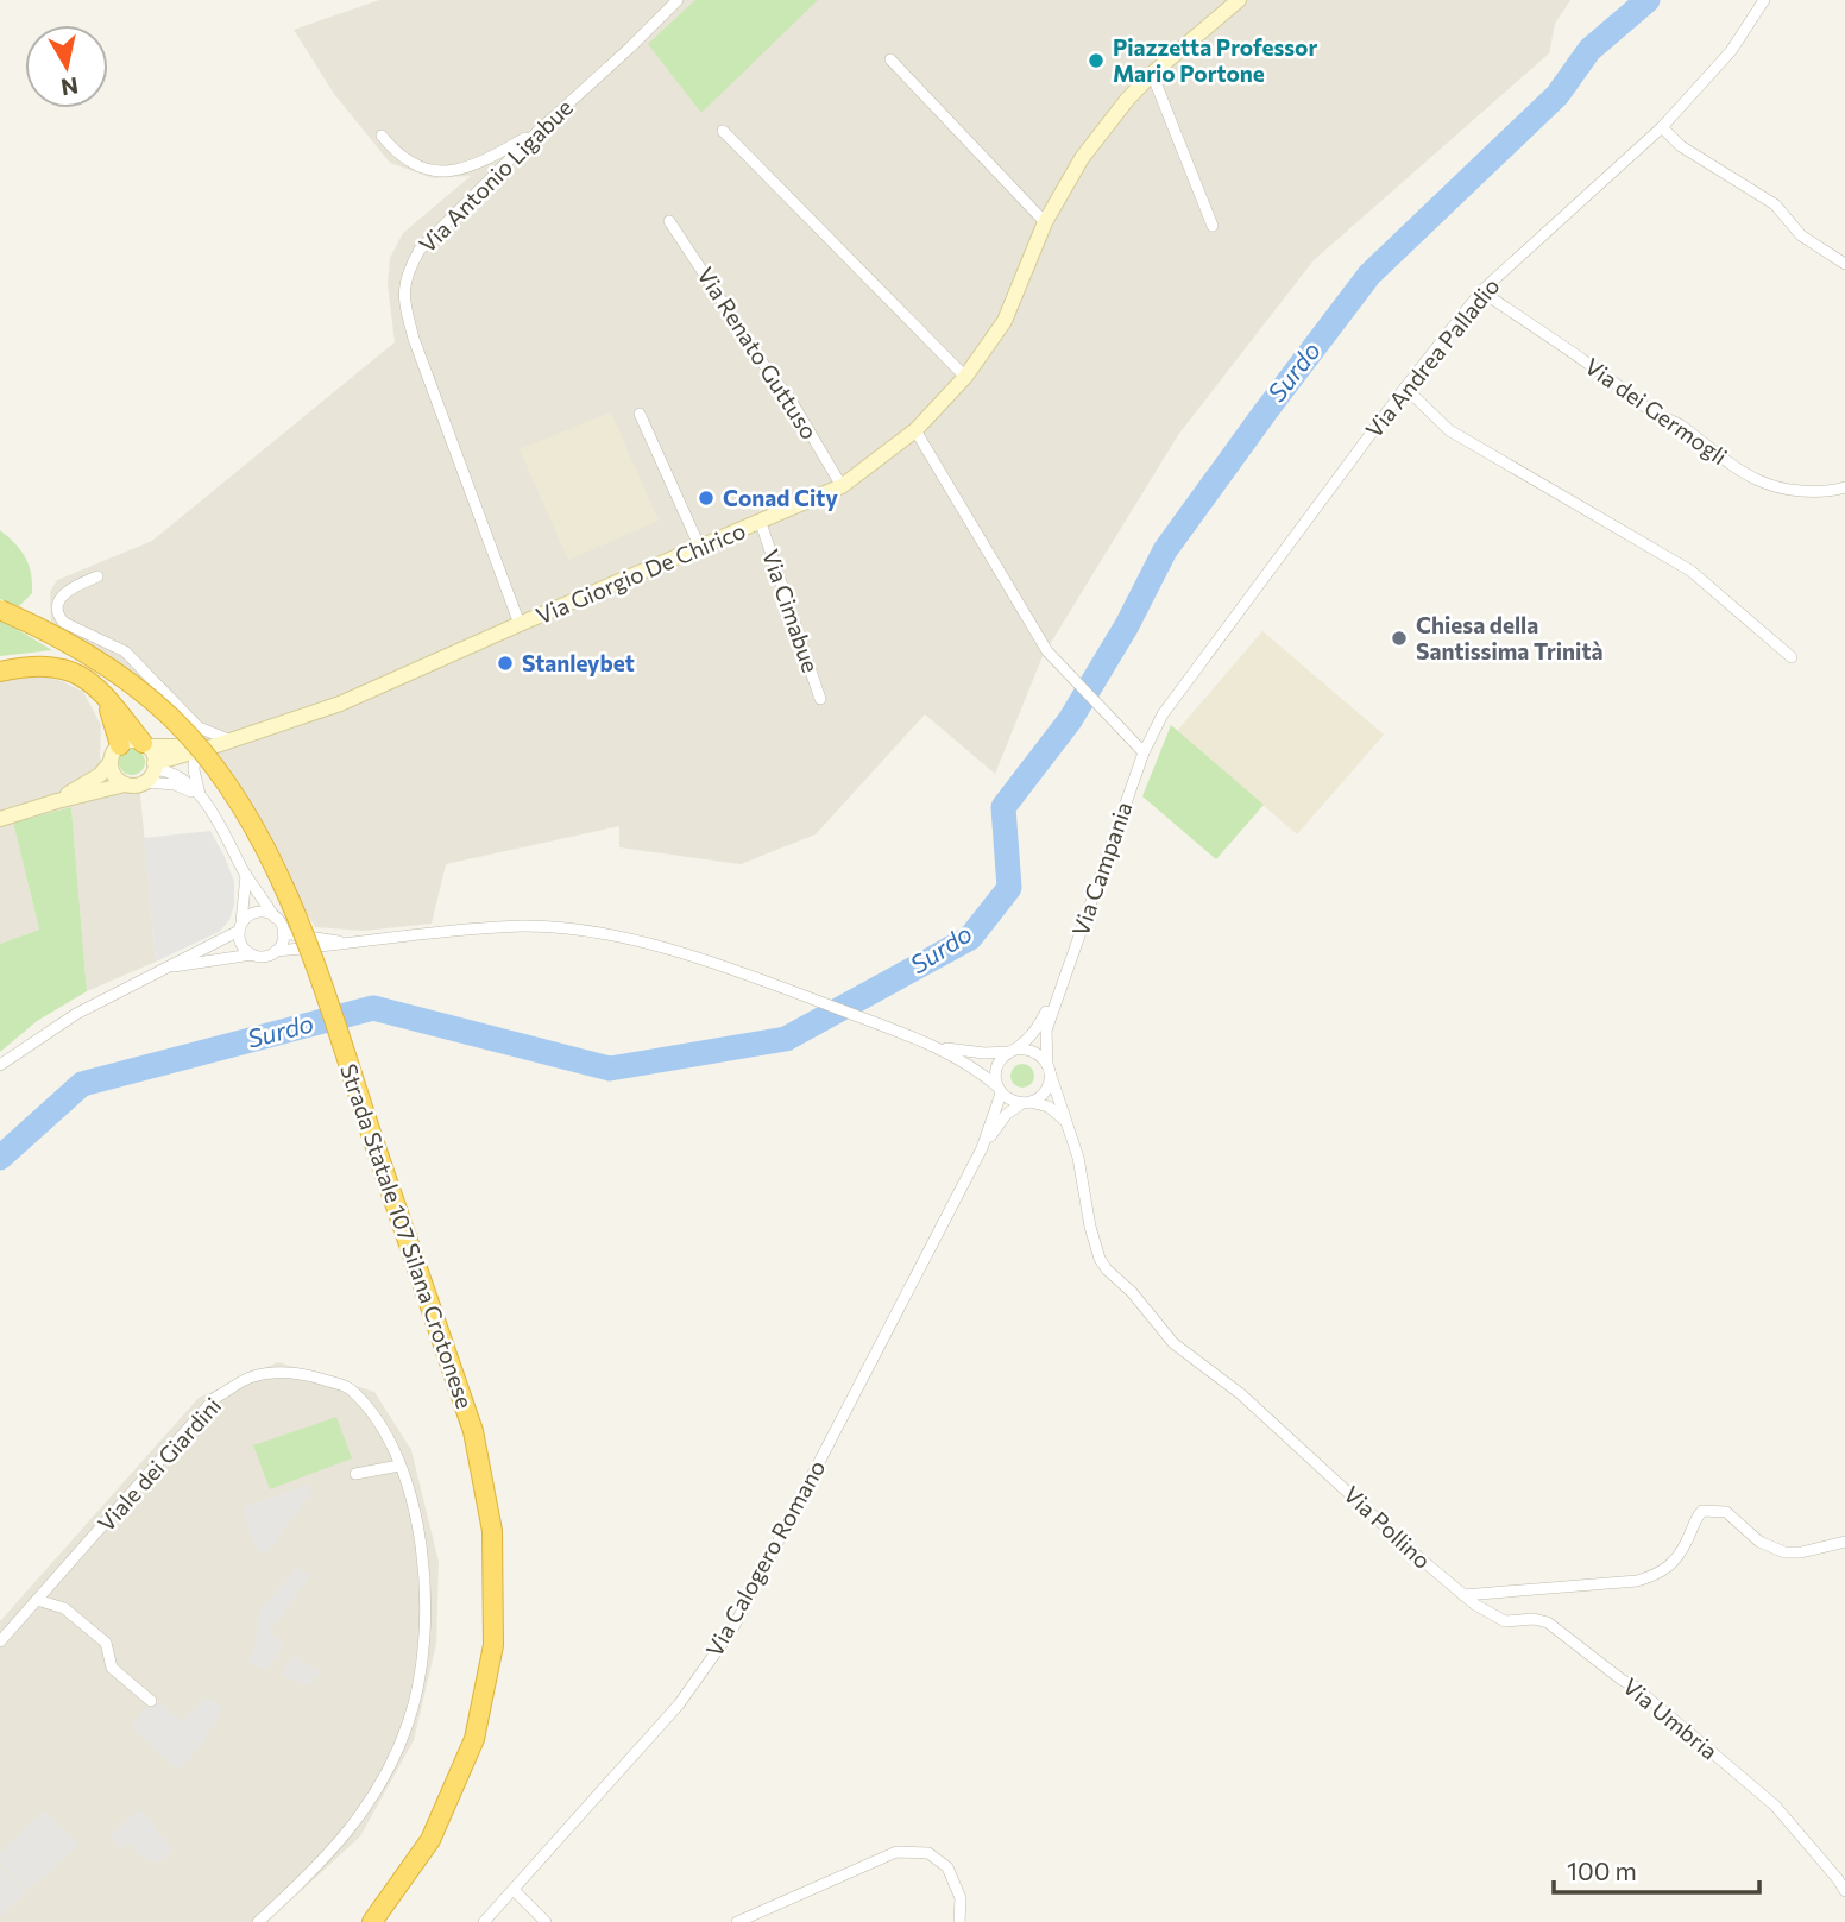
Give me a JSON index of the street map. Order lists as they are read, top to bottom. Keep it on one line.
{"streets":{"highway":["Strada Statale 107 Silana Crotonese"],"main road":["Via Giorgio De Chirico"],"street":["Via Antonio Ligabue","Via Renato Guttuso","Via Andrea Palladio","Via dei Germogli","Via Cimabue","Via Campania","Viale dei Giardini","Via Pollino","Via Calogero Romano","Via Umbria"]},"crossings":[["Via Antonio Ligabue","Via Giorgio De Chirico"],["Via Renato Guttuso","Via Giorgio De Chirico"],["Via Andrea Palladio","Via dei Germogli"],["Via Andrea Palladio","Via Campania"],["Via Giorgio De Chirico","Via Cimabue"],["Via Campania","Via Pollino"],["Via Pollino","Via Umbria"]],"water":["Surdo"],"places":["Piazzetta Professor Mario Portone","Conad City","Chiesa della Santissima Trinità","Stanleybet"],"scale_bar":"100 m","north":"bottom"}
